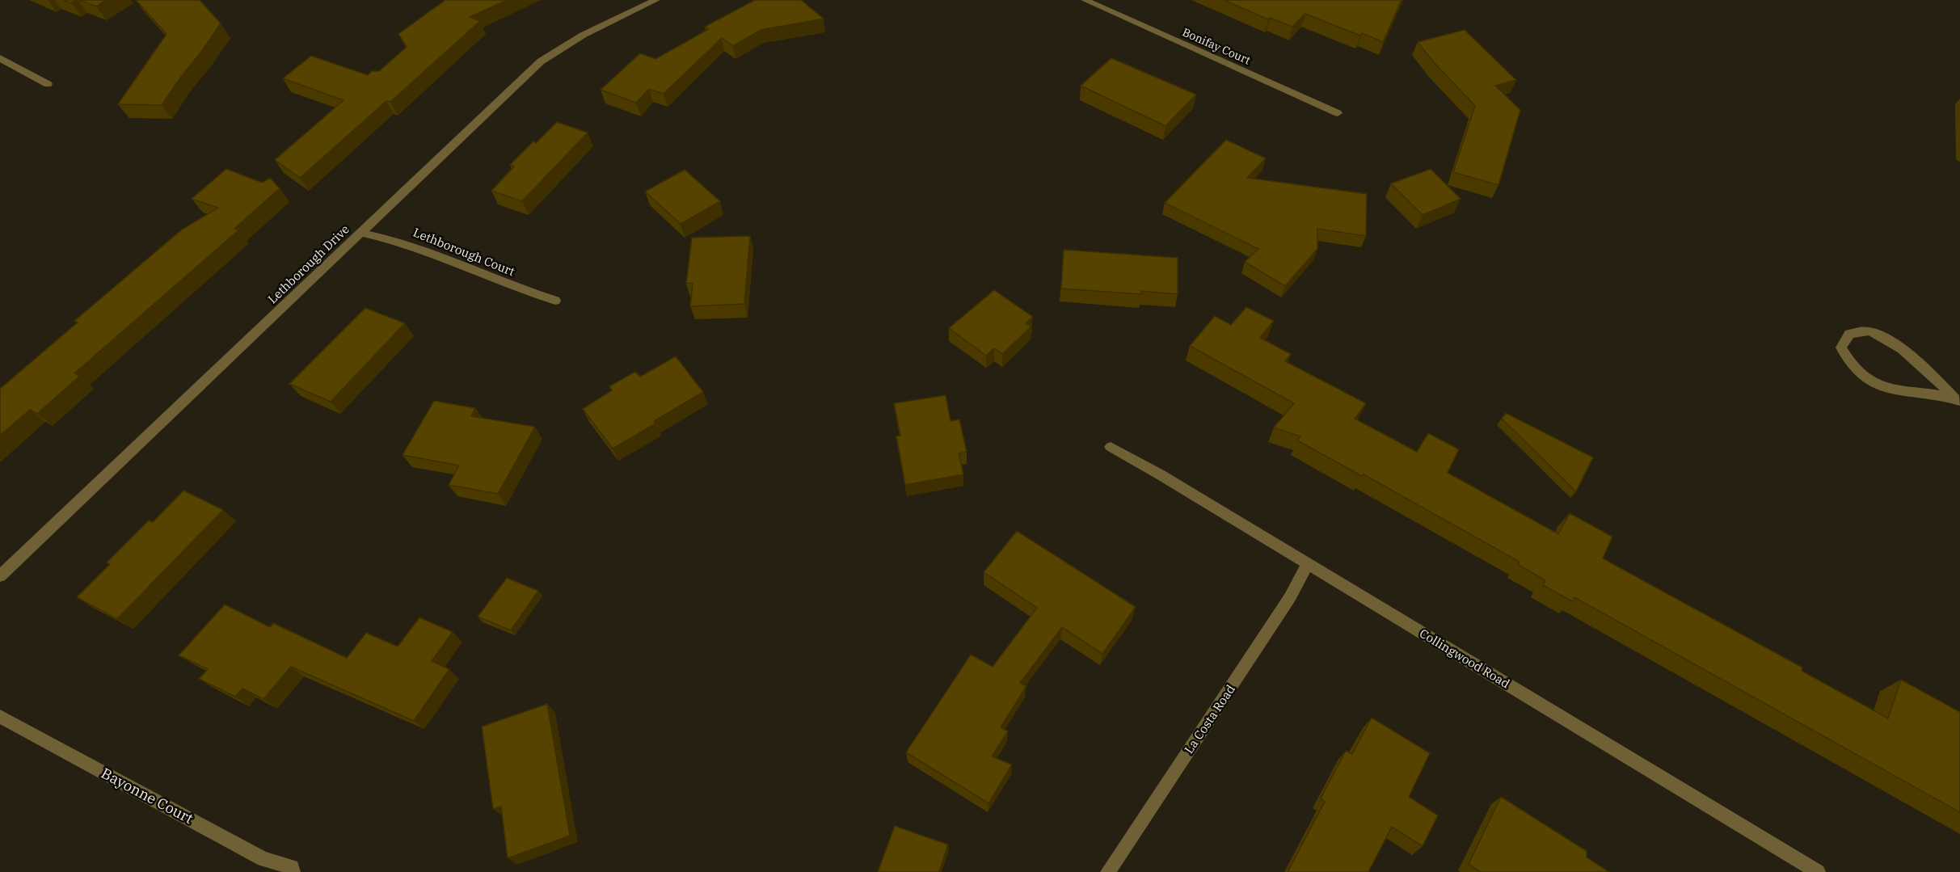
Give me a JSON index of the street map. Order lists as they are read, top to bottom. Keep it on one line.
{"streets":{"street":["Bonifay Court","Lethborough Court","Lethborough Drive","Collingwood Road","La Costa Road","Bayonne Court"]},"crossings":[["Lethborough Court","Lethborough Drive"],["Collingwood Road","La Costa Road"]]}
